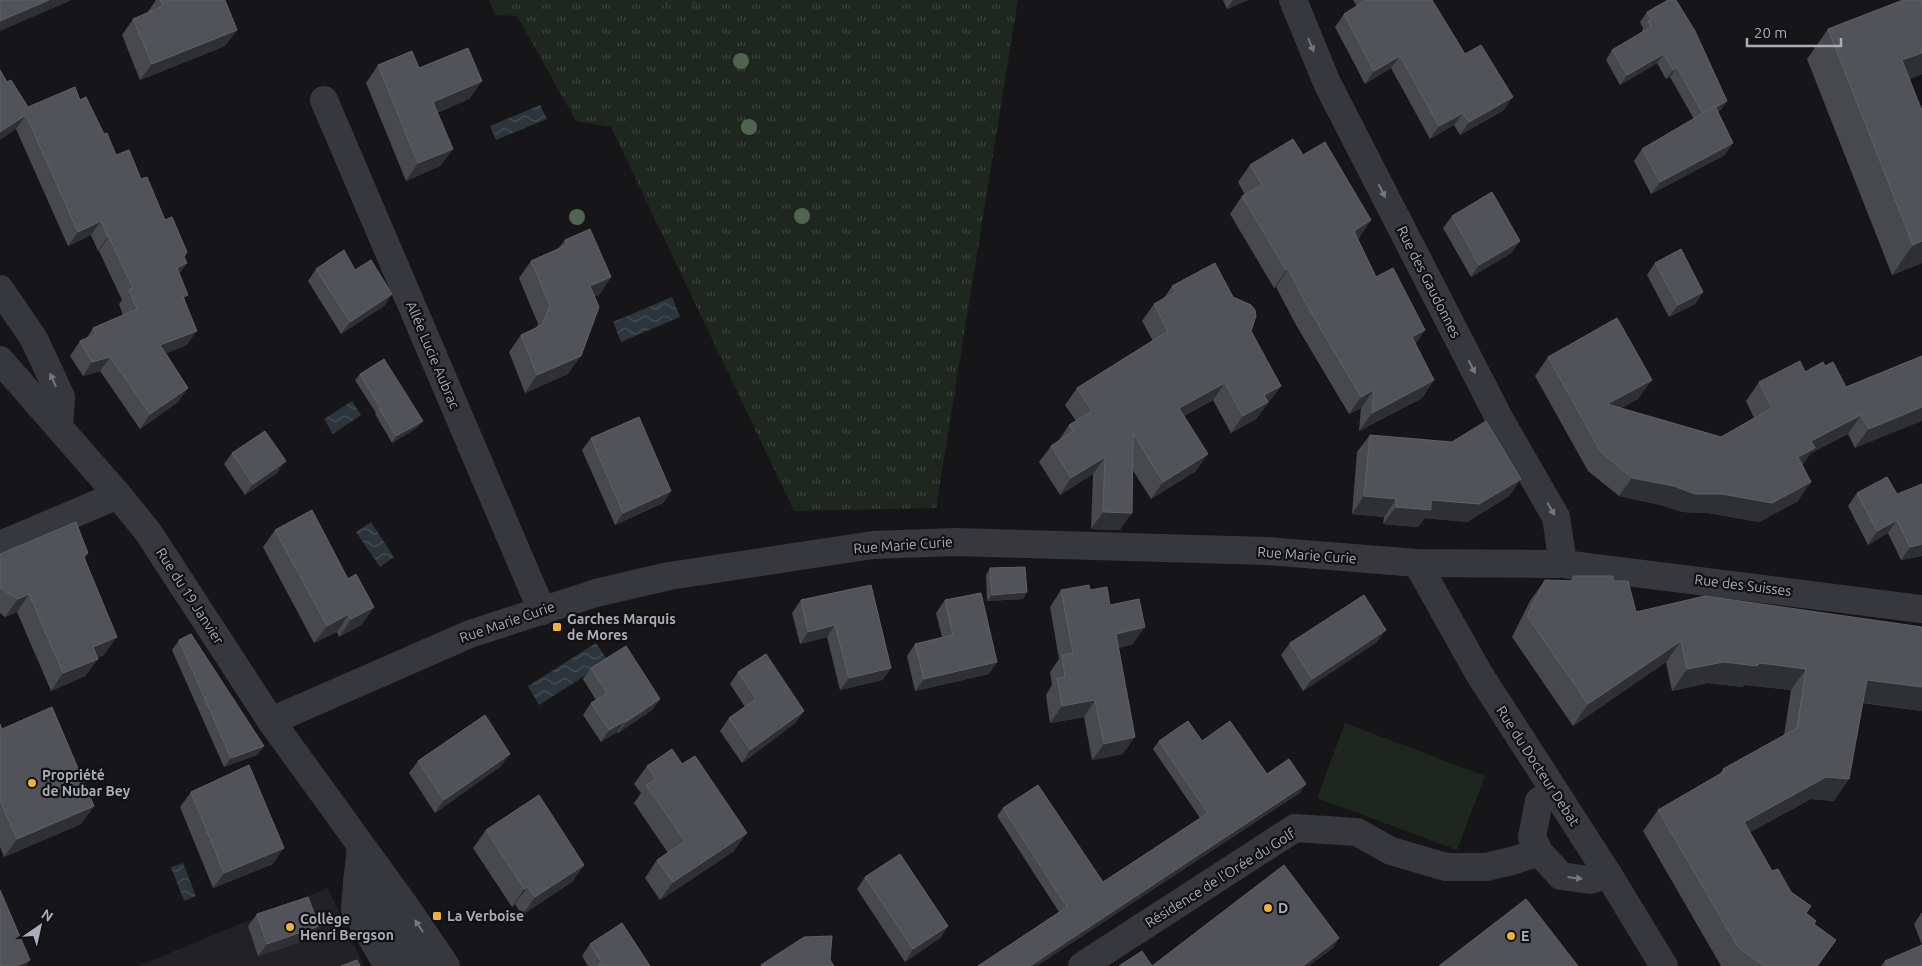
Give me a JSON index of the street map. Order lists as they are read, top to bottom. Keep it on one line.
{"streets":{"street":["Rue des Gaudonnes","Allée Lucie Aubrac","Rue Marie Curie","Rue des Suisses","Rue du 19 Janvier","Rue du Docteur Debat","Résidence de l'Orée du Golf"]},"crossings":[["Rue des Gaudonnes","Rue Marie Curie"],["Rue des Gaudonnes","Rue des Suisses"],["Allée Lucie Aubrac","Rue Marie Curie"],["Rue Marie Curie","Rue des Suisses"],["Rue Marie Curie","Rue du 19 Janvier"],["Rue Marie Curie","Rue du Docteur Debat"]],"one_way":["Rue des Gaudonnes"],"places":{"transit":["Garches Marquis de Mores","La Verboise"],"other":["Propriété de Nubar Bey","D","Collège Henri Bergson","E"]},"scale_bar":"20 m","north":"top right"}
